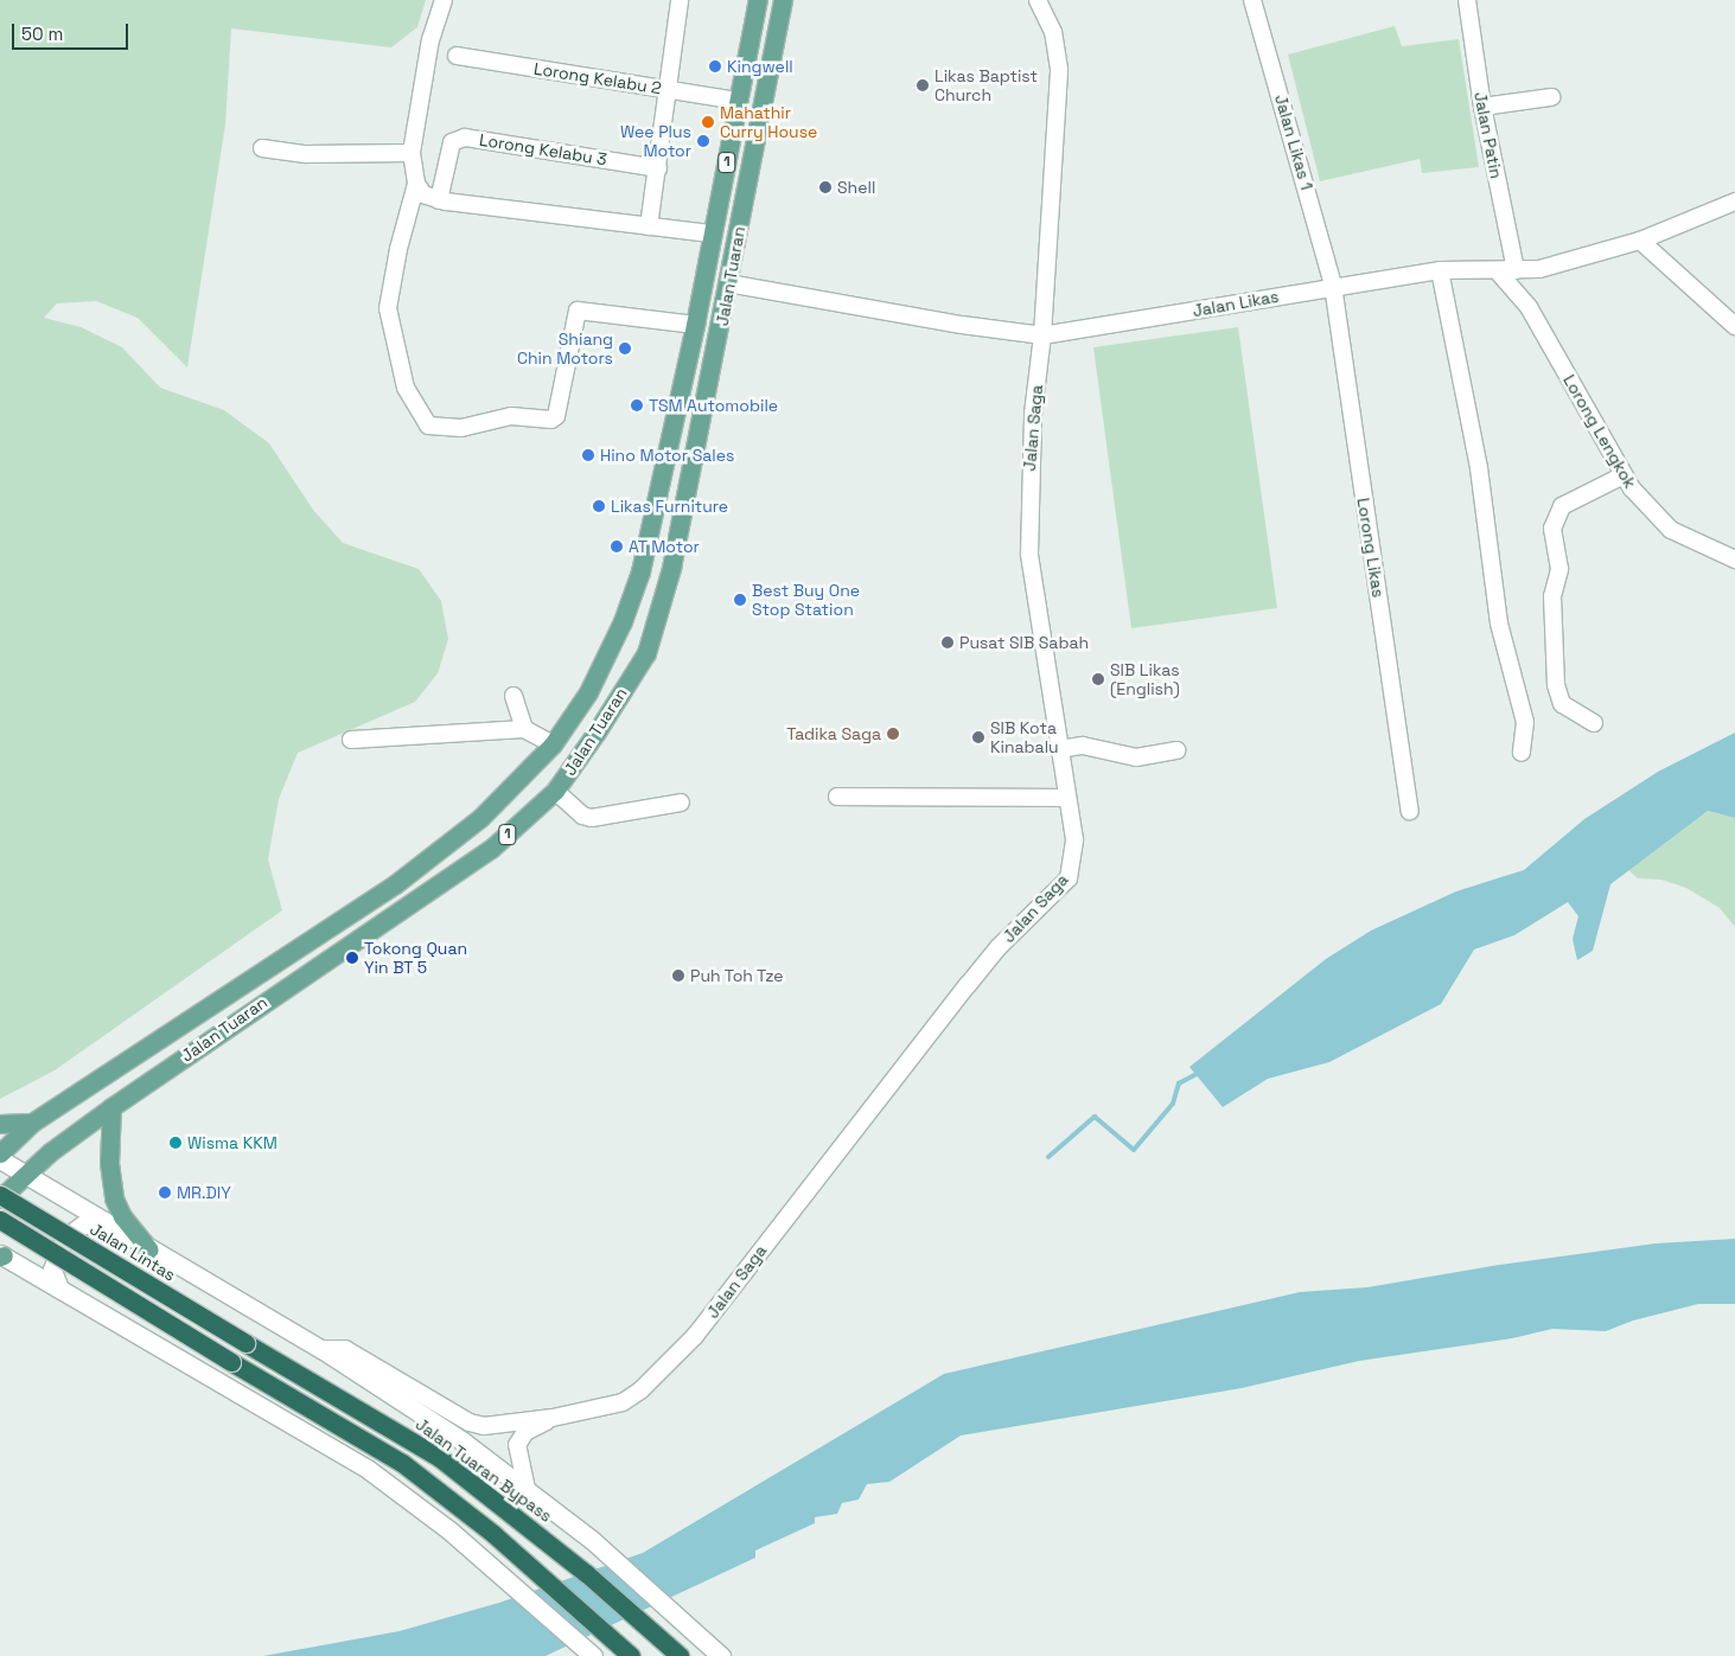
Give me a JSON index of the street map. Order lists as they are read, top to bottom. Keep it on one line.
{"streets":{"highway":["Jalan Lintas","Jalan Tuaran Bypass"],"main road":["1","Jalan Tuaran"],"street":["Lorong Kelabu 2","Jalan Patin","Jalan Likas 1","Lorong Kelabu 3","Jalan Likas","Jalan Saga","Lorong Lengkok","Lorong Likas"]},"crossings":[["Lorong Kelabu 2","Jalan Tuaran"],["Jalan Patin","Jalan Likas"],["Jalan Likas 1","Jalan Likas"],["Jalan Likas 1","Lorong Likas"],["Jalan Tuaran","Jalan Likas"],["Jalan Tuaran","Jalan Lintas"],["Jalan Likas","Jalan Saga"],["Jalan Likas","Lorong Lengkok"],["Jalan Likas","Lorong Likas"],["Jalan Lintas","Jalan Tuaran Bypass"]],"places":["Kingwell","Likas Baptist Church","Mahathir Curry House","Wee Plus Motor","Shell","Shiang Chin Motors","TSM Automobile","Hino Motor Sales","Likas Furniture","AT Motor","Best Buy One Stop Station","Pusat SIB Sabah","SIB Likas (English)","Tadika Saga","SIB Kota Kinabalu","Tokong Quan Yin BT 5","Puh Toh Tze","Wisma KKM","MR.DIY"],"scale_bar":"50 m"}
